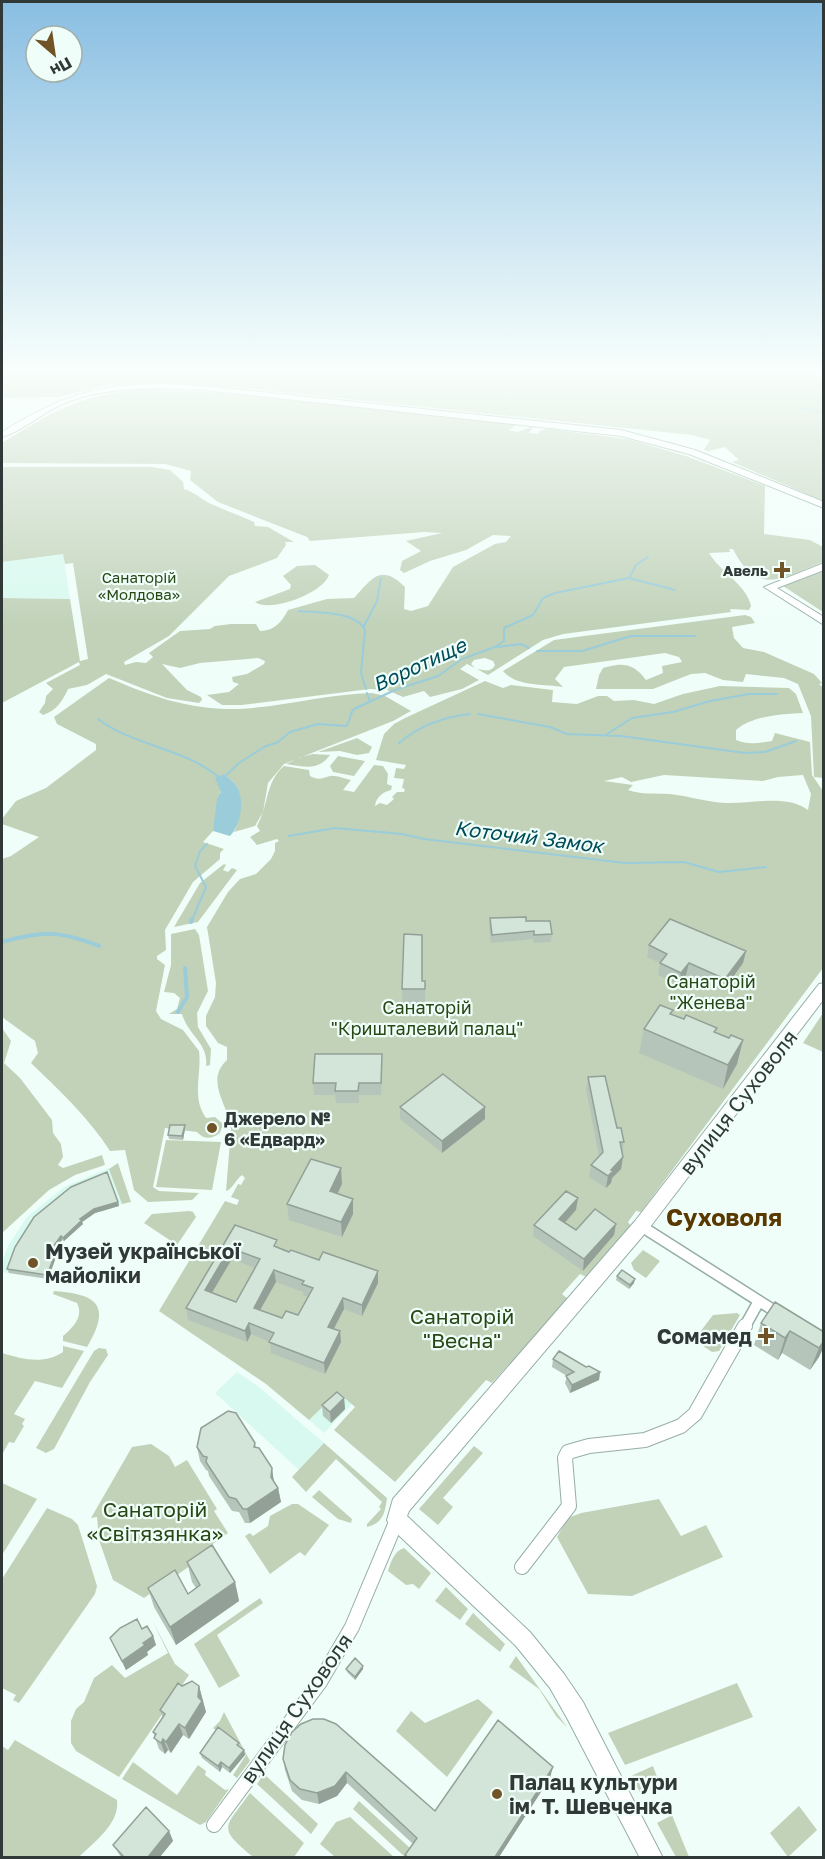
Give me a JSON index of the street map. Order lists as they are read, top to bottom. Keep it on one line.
{"streets":{"street":["вулиця Суховоля"]},"districts":["Суховоля"],"water":["Воротище","Коточий Замок"],"parks":["Санаторій «Молдова»","Санаторій \"Женева\"","Санаторій \"Кришталевий палац\"","Санаторій \"Весна\"","Санаторій «Світязянка»"],"places":{"health":["Авель","Сомамед"],"other":["Джерело № 6 «Едвард»","Музей української майоліки","Палац культури ім. Т. Шевченка"]},"north":"bottom right"}
